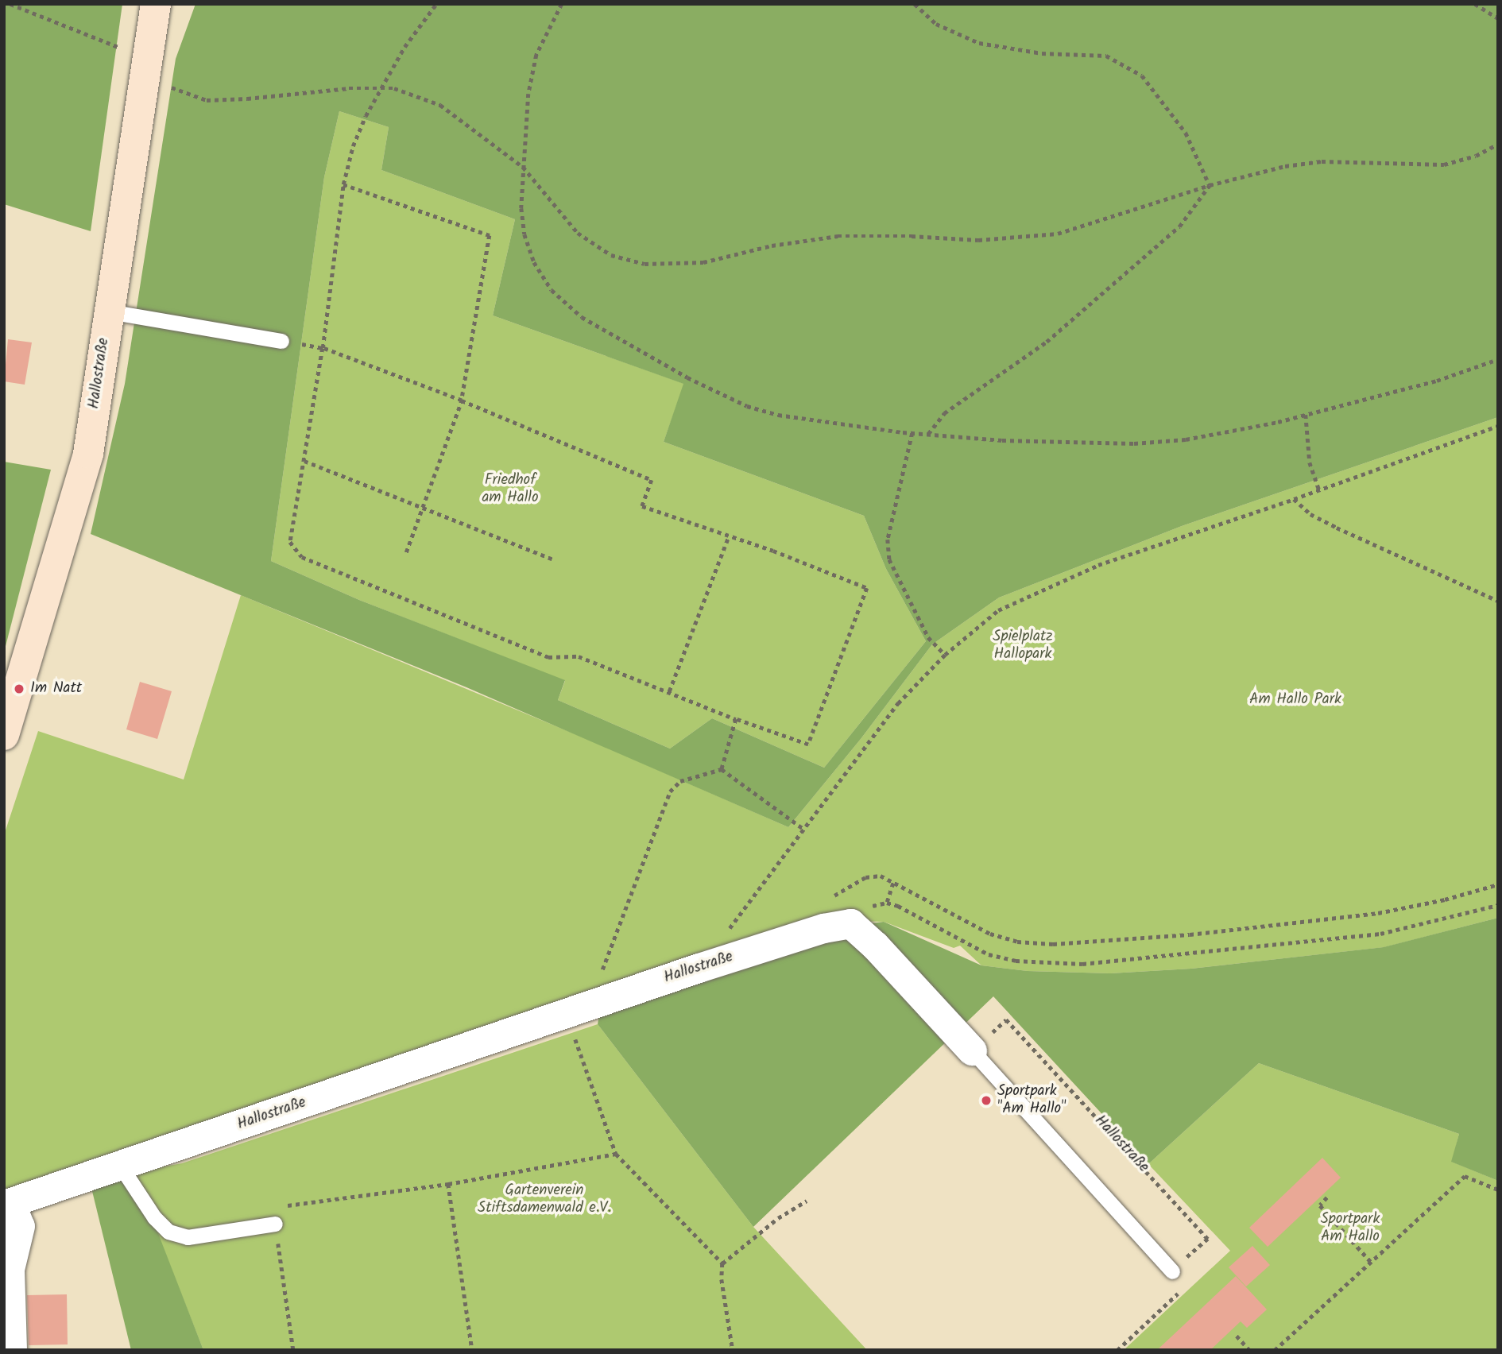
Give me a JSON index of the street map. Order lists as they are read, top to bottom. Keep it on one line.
{"streets":{"main road":["Hallostraße"]},"parks":["Friedhof am Hallo","Spielplatz Hallopark","Am Hallo Park","Gartenverein Stiftsdamenwald e.V.","Sportpark Am Hallo"],"places":["Im Natt","Sportpark \"Am Hallo\""]}
